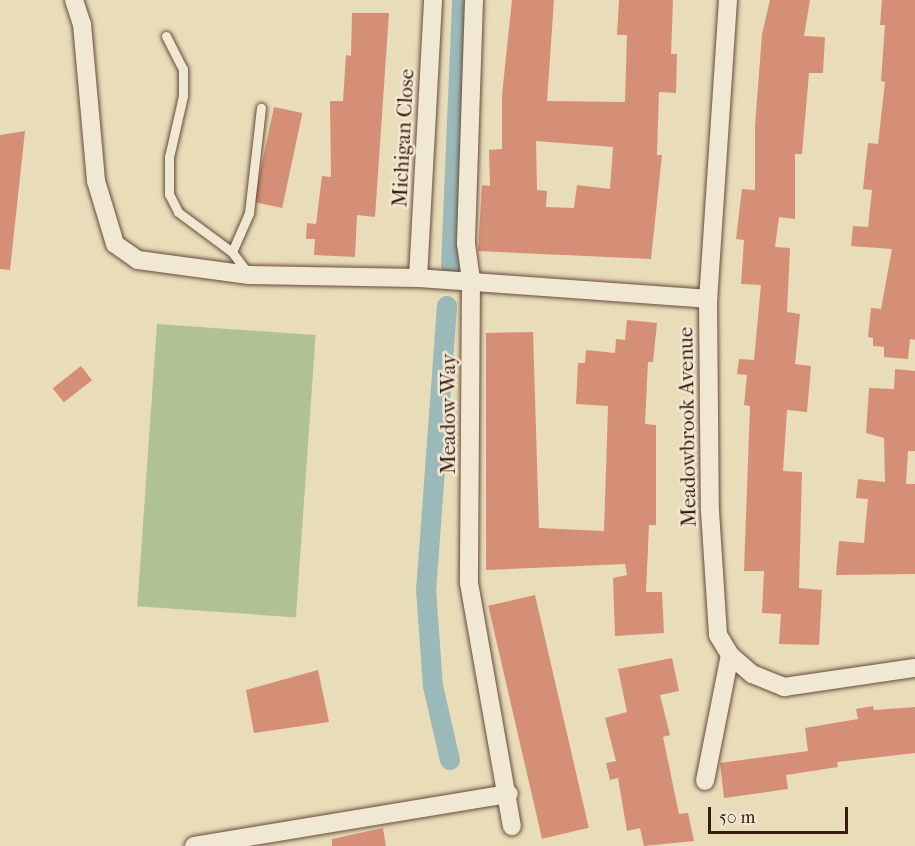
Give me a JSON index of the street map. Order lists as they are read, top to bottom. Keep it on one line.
{"streets":{"street":["Michigan Close","Meadow Way","Meadowbrook Avenue"]},"scale_bar":"50 m"}
